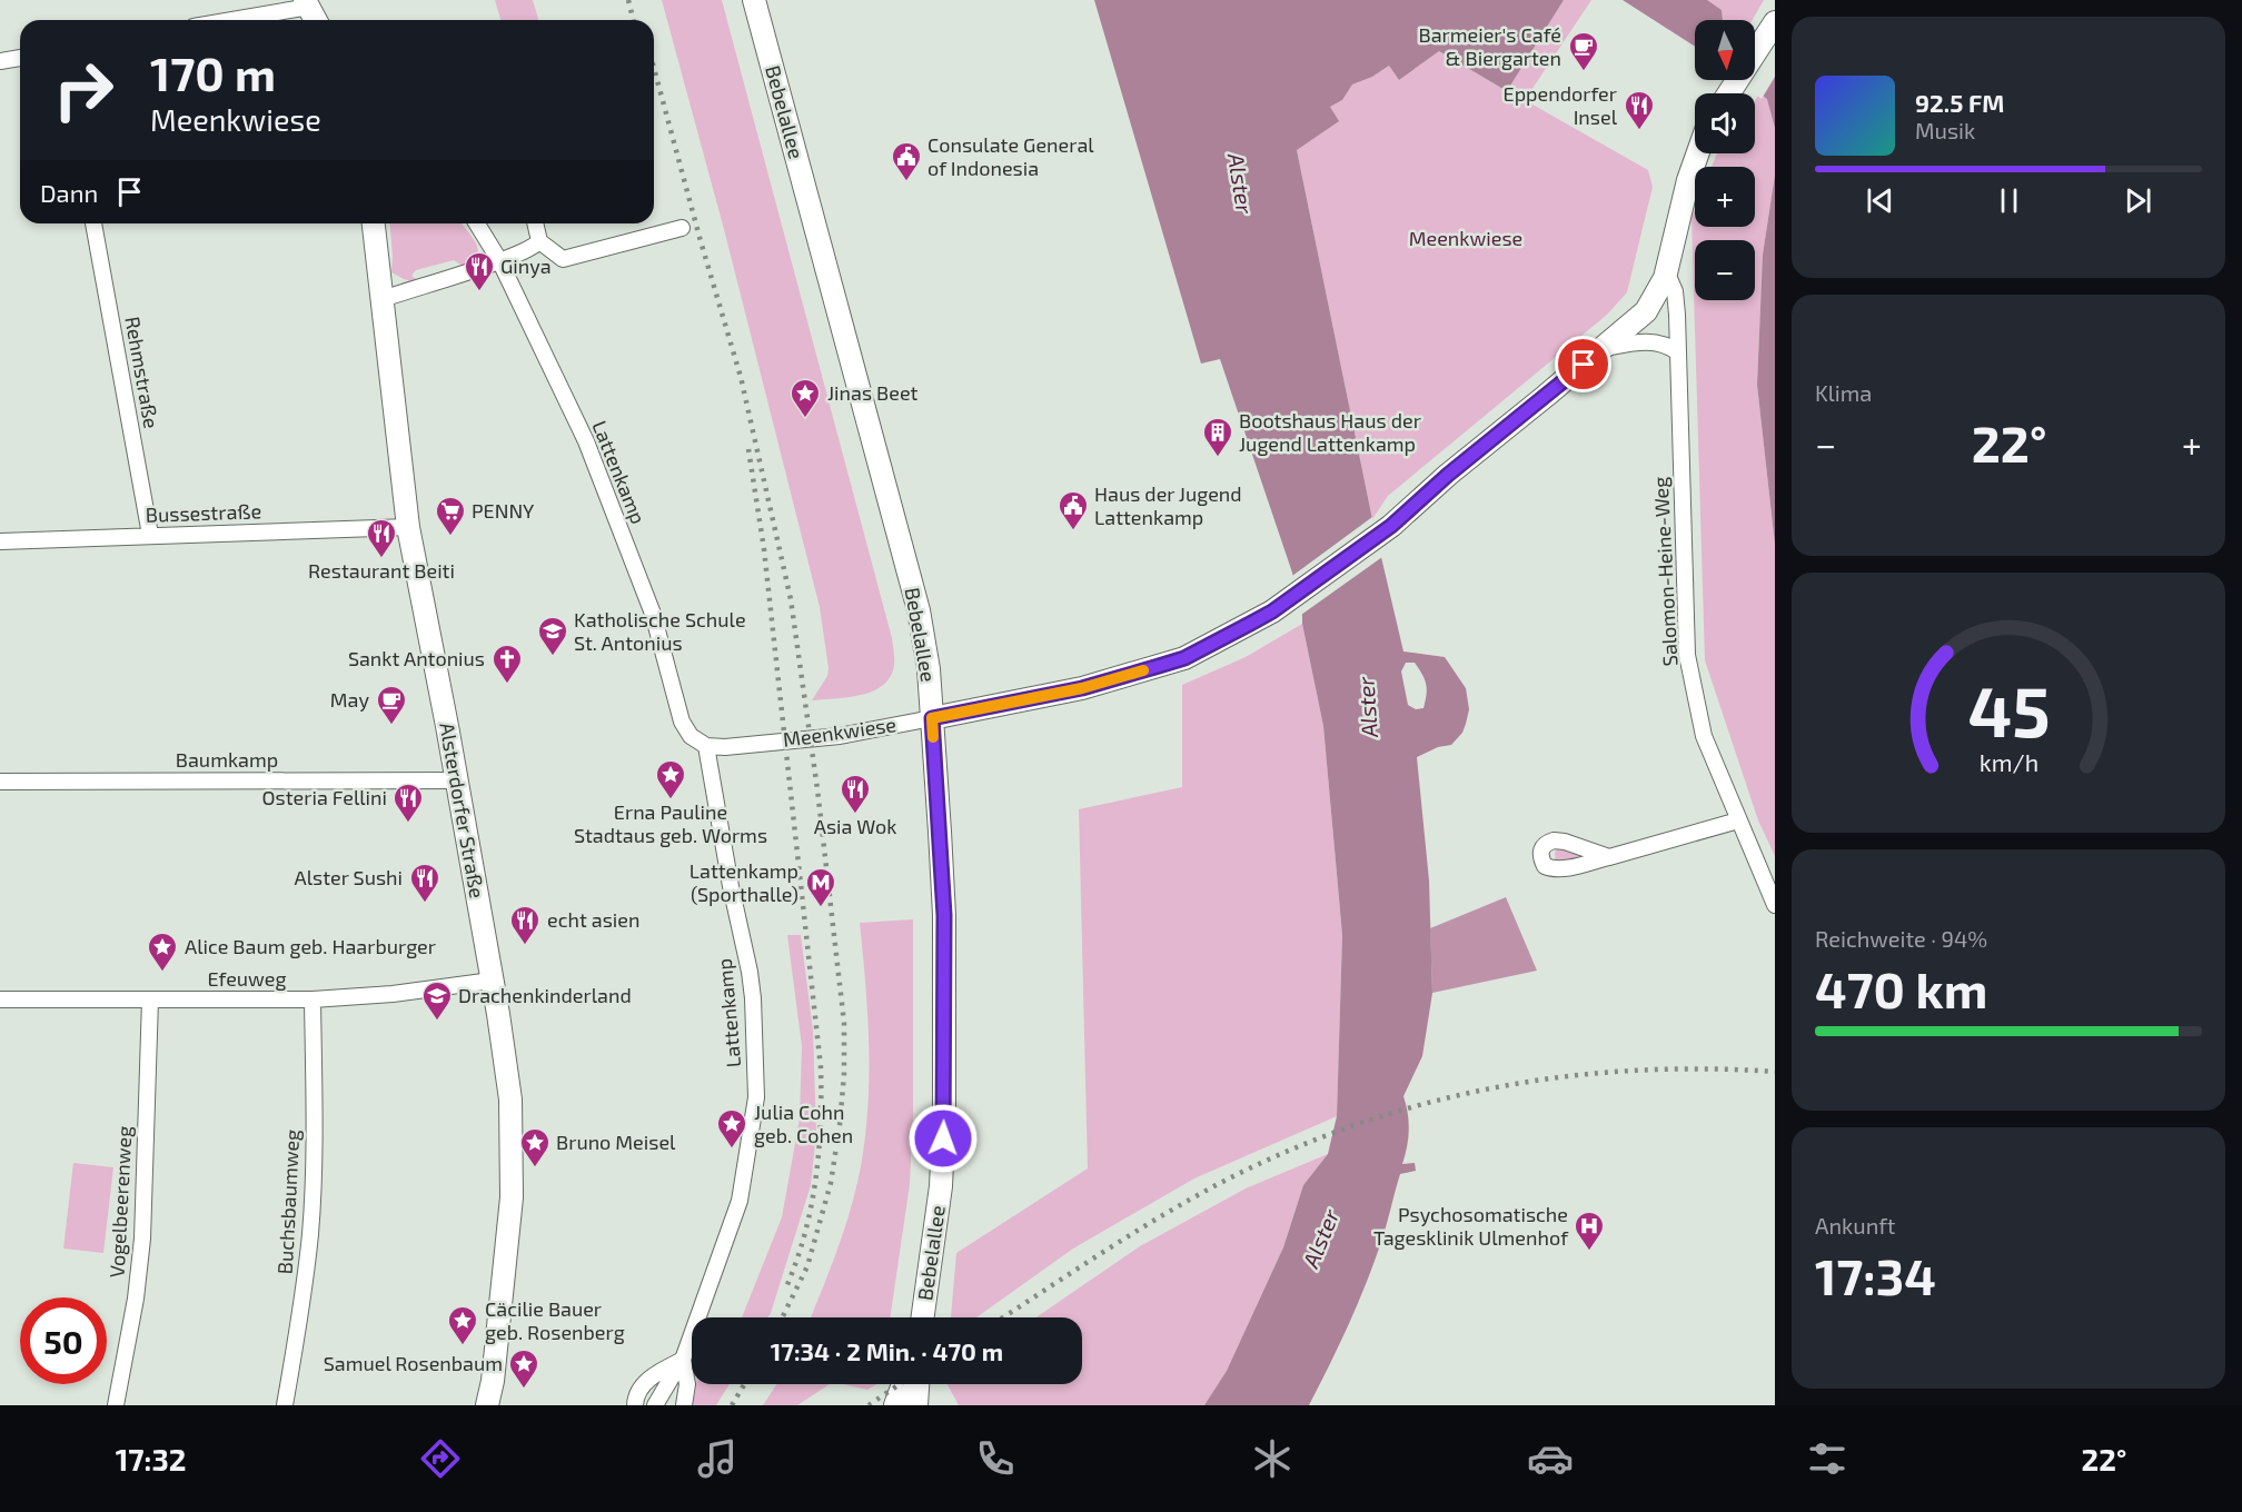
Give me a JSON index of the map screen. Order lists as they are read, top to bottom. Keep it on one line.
{"streets":{"street":["Bebelallee","Rehmstraße","Lattenkamp","Bussestraße","Salomon-Heine-Weg","Meenkwiese","Baumkamp","Alsterdorfer Straße","Efeuweg","Vogelbeerenweg","Buchsbaumweg"]},"crossings":[["Bebelallee","Meenkwiese"],["Rehmstraße","Bussestraße"],["Lattenkamp","Meenkwiese"],["Bussestraße","Alsterdorfer Straße"],["Salomon-Heine-Weg","Meenkwiese"],["Baumkamp","Alsterdorfer Straße"],["Alsterdorfer Straße","Efeuweg"],["Efeuweg","Vogelbeerenweg"],["Efeuweg","Buchsbaumweg"]],"water":["Alster"],"parks":["Meenkwiese"],"places":{"cafe":["Barmeier's Café & Biergarten","May"],"restaurant":["Eppendorfer Insel","Ginya","Restaurant Beiti","Asia Wok","Osteria Fellini","Alster Sushi","echt asien"],"public building":["Consulate General of Indonesia","Haus der Jugend Lattenkamp"],"place":["Jinas Beet","Erna Pauline Stadtaus geb. Worms","Alice Baum geb. Haarburger","Julia Cohn geb. Cohen","Bruno Meisel","Cäcilie Bauer geb. Rosenberg","Samuel Rosenbaum"],"building":["Bootshaus Haus der Jugend Lattenkamp"],"supermarket":["PENNY"],"school or university":["Katholische Schule St. Antonius","Drachenkinderland"],"church":["Sankt Antonius"],"metro station":["Lattenkamp (Sporthalle)"],"hospital":["Psychosomatische Tagesklinik Ulmenhof"]},"north":"bottom","page":{"map_buttons":["+","−"],"turn":["170 m","Meenkwiese"],"song":["92.5 FM","Musik"],"then":"Dann","tile":["Klima",["Reichweite · 94%","470 km"],["Ankunft","17:34"]],"heat":["−","22°","+"],"limit":"50","trip":"17:34 · 2 Min. · 470 m","tabs":["17:32","22°"],"gauge":["45","km/h"]}}
